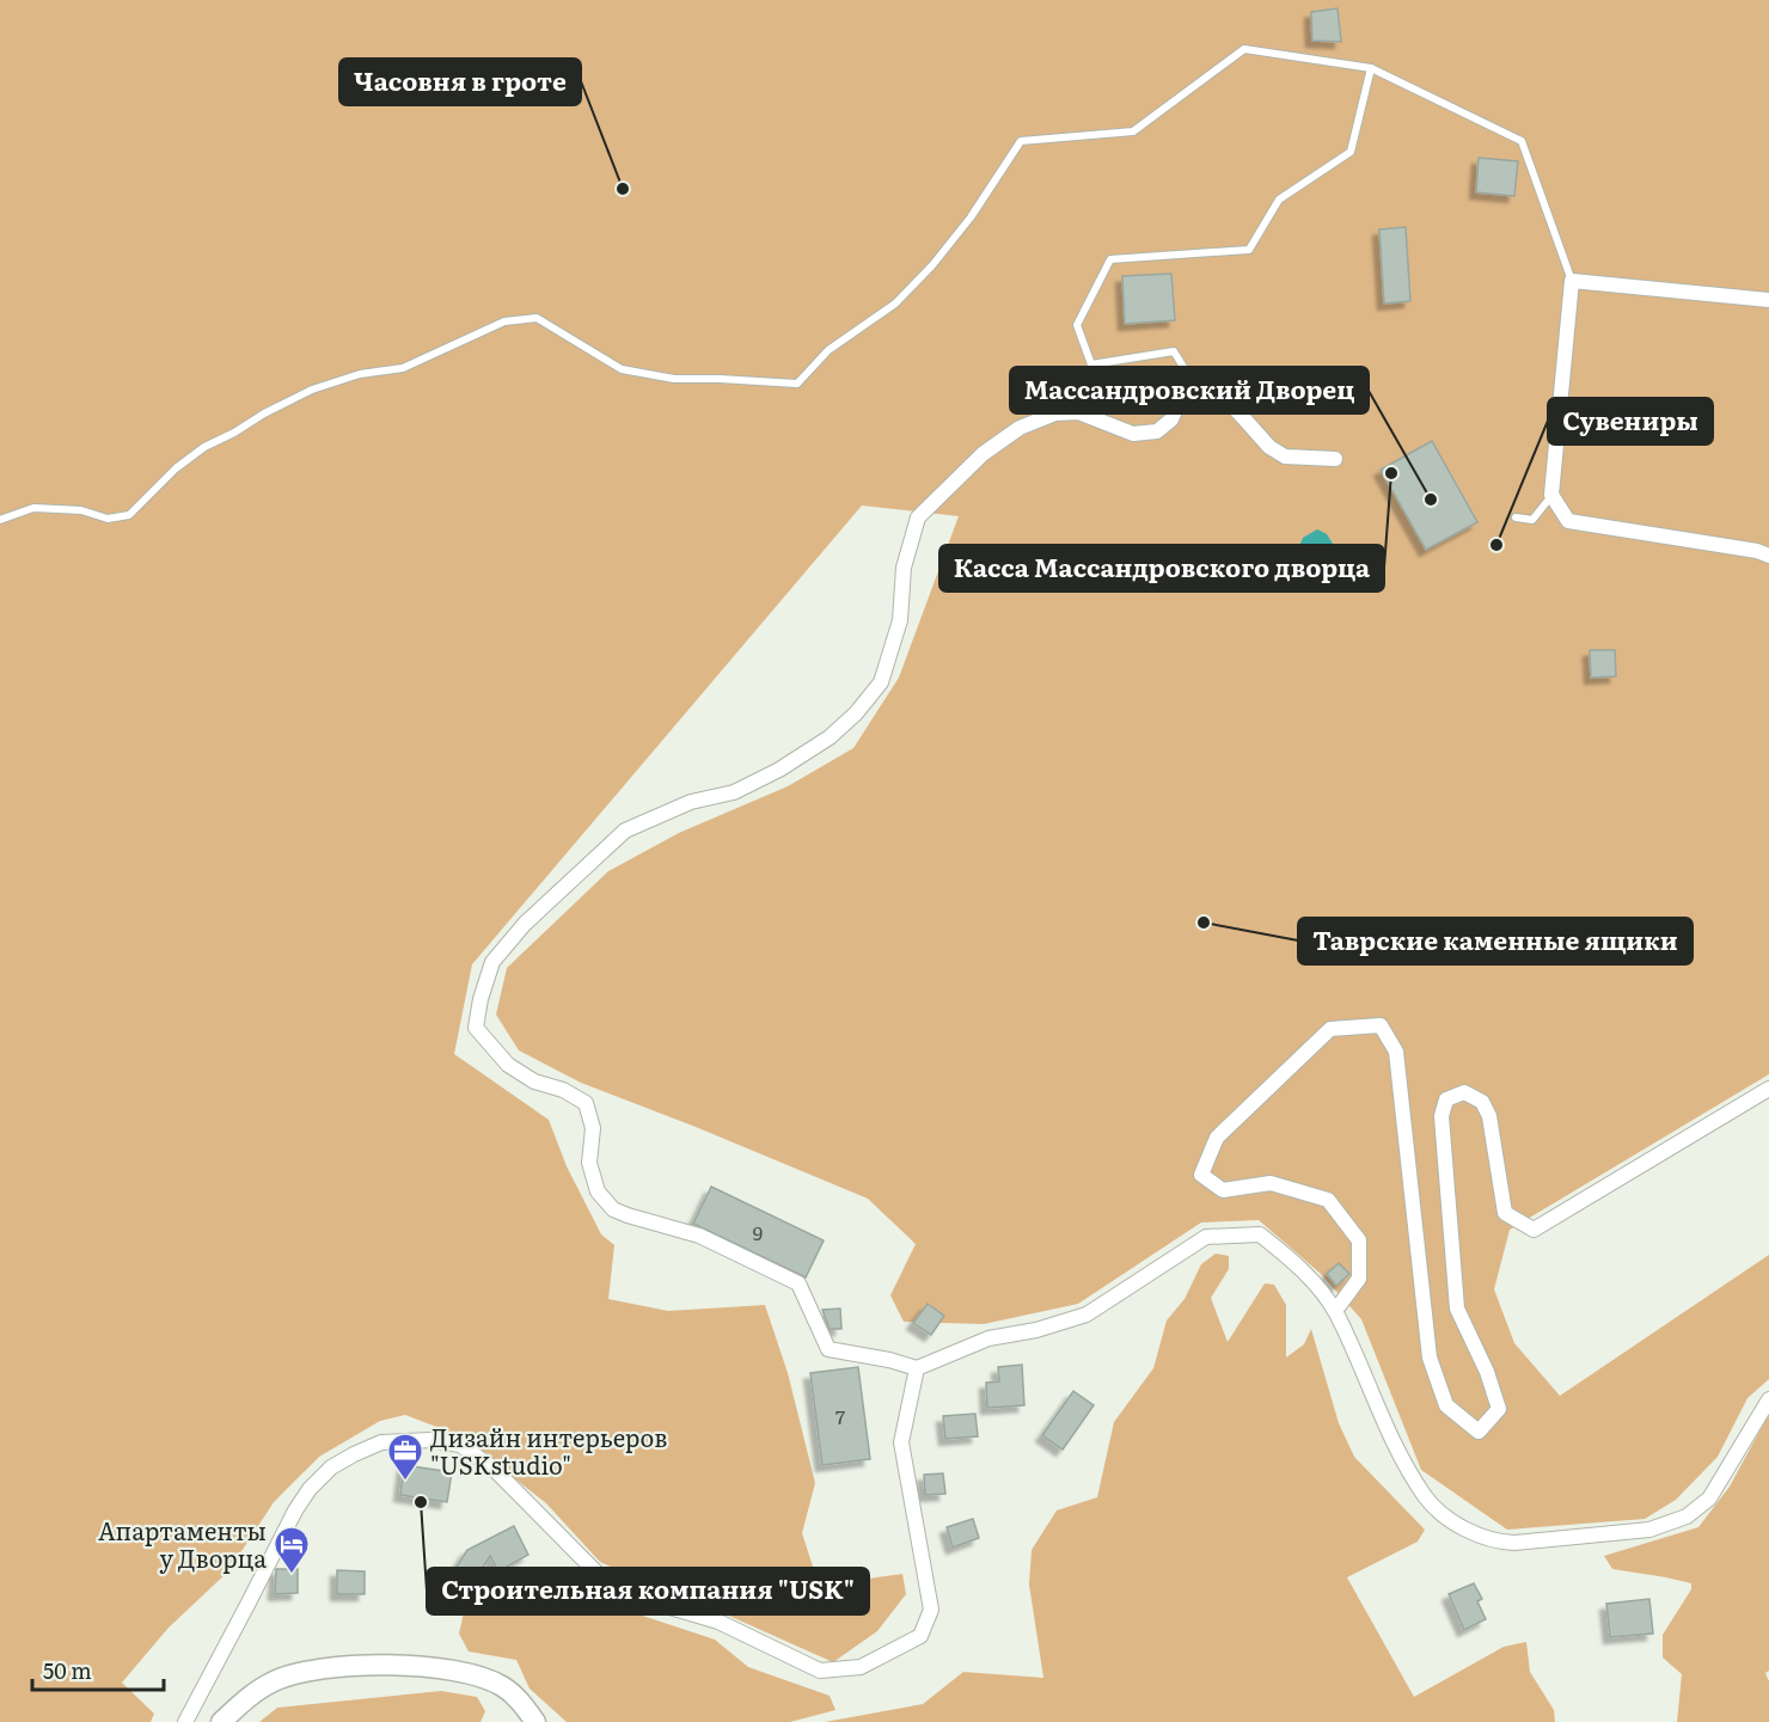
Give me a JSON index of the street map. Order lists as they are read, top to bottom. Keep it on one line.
{"places":{"other":["Часовня в гроте","Касса Массандровского дворца","Массандровский Дворец","Сувениры","Таврские каменные ящики","Строительная компания \"USK\""],"office":["Дизайн интерьеров \"USKstudio\""],"hotel":["Апартаменты у Дворца"]},"house_numbers":["9","7"],"scale_bar":"50 m"}
